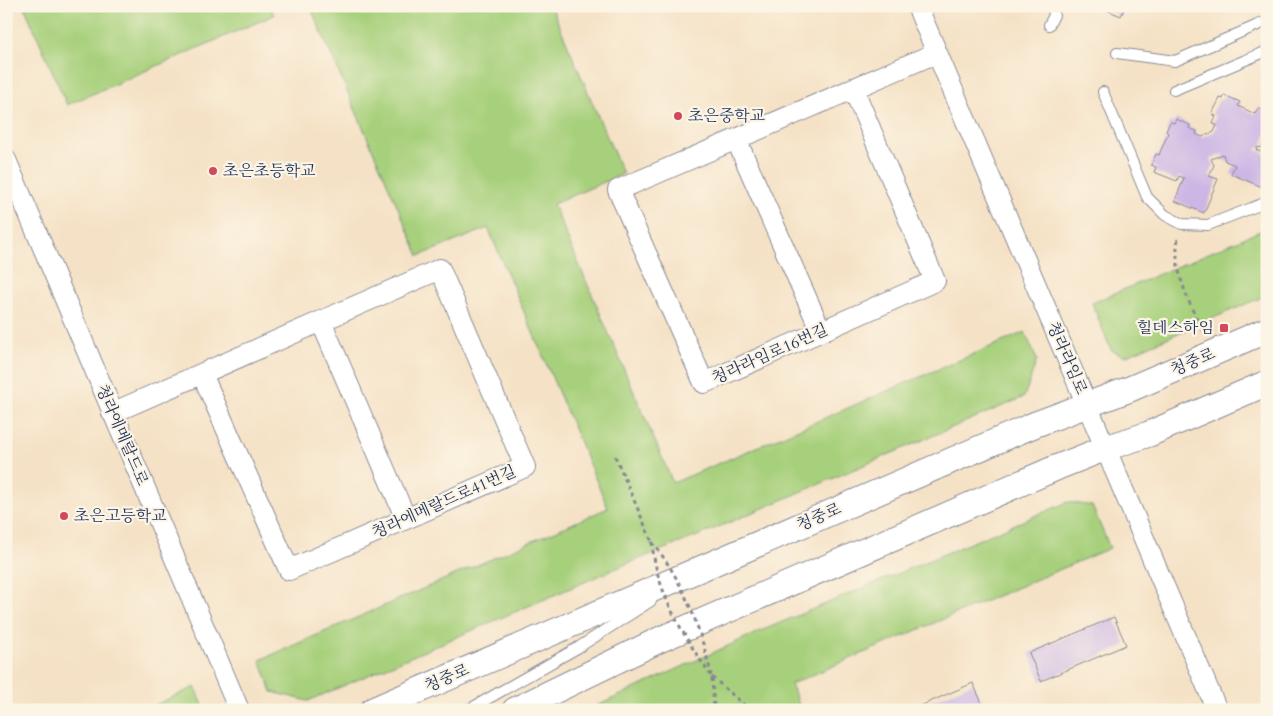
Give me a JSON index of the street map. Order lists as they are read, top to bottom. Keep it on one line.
{"streets":{"street":["청라라임로16번길","청라라임로","청중로","청라에메랄드로","청라에메랄드로41번길"]},"crossings":[["청라라임로16번길","청라라임로"],["청라라임로","청중로"],["청라에메랄드로","청라에메랄드로41번길"]],"places":{"other":["초은중학교","초은초등학교","초은고등학교"],"transit":["힐데스하임"]}}
